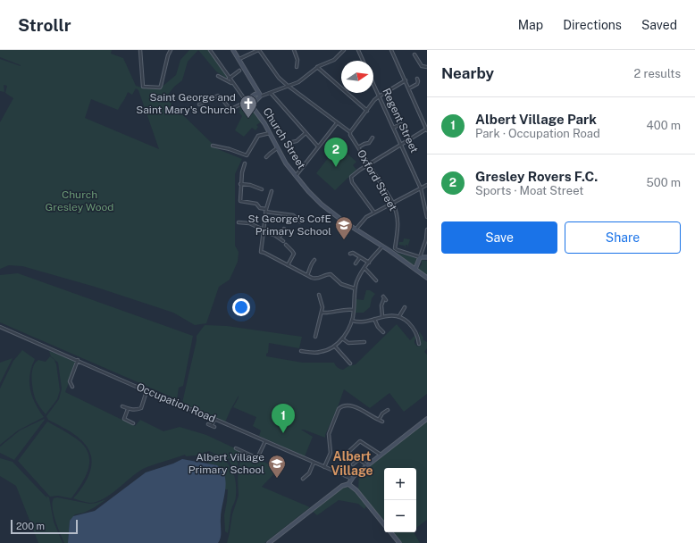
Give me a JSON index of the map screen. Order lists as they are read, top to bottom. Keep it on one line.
{"streets":{"street":["Regent Street","Church Street","Oxford Street","Occupation Road"]},"districts":["Albert Village"],"parks":["Church Gresley Wood"],"places":{"church":["Saint George and Saint Mary's Church"],"school or university":["St George's CofE Primary School","Albert Village Primary School"]},"scale_bar":"200 m","north":"right","page":{"header":"Strollr","nav":["Map","Directions","Saved"],"heading":["Nearby","2 results"],"list":[{"mark":"1","name":"Albert Village Park","note":"Park · Occupation Road","value":"400 m"},{"mark":"2","name":"Gresley Rovers F.C.","note":"Sports · Moat Street","value":"500 m"}],"pins":["2","1"],"buttons":["Save","Share"],"map_buttons":["+","−"],"scale":"200 m"}}
